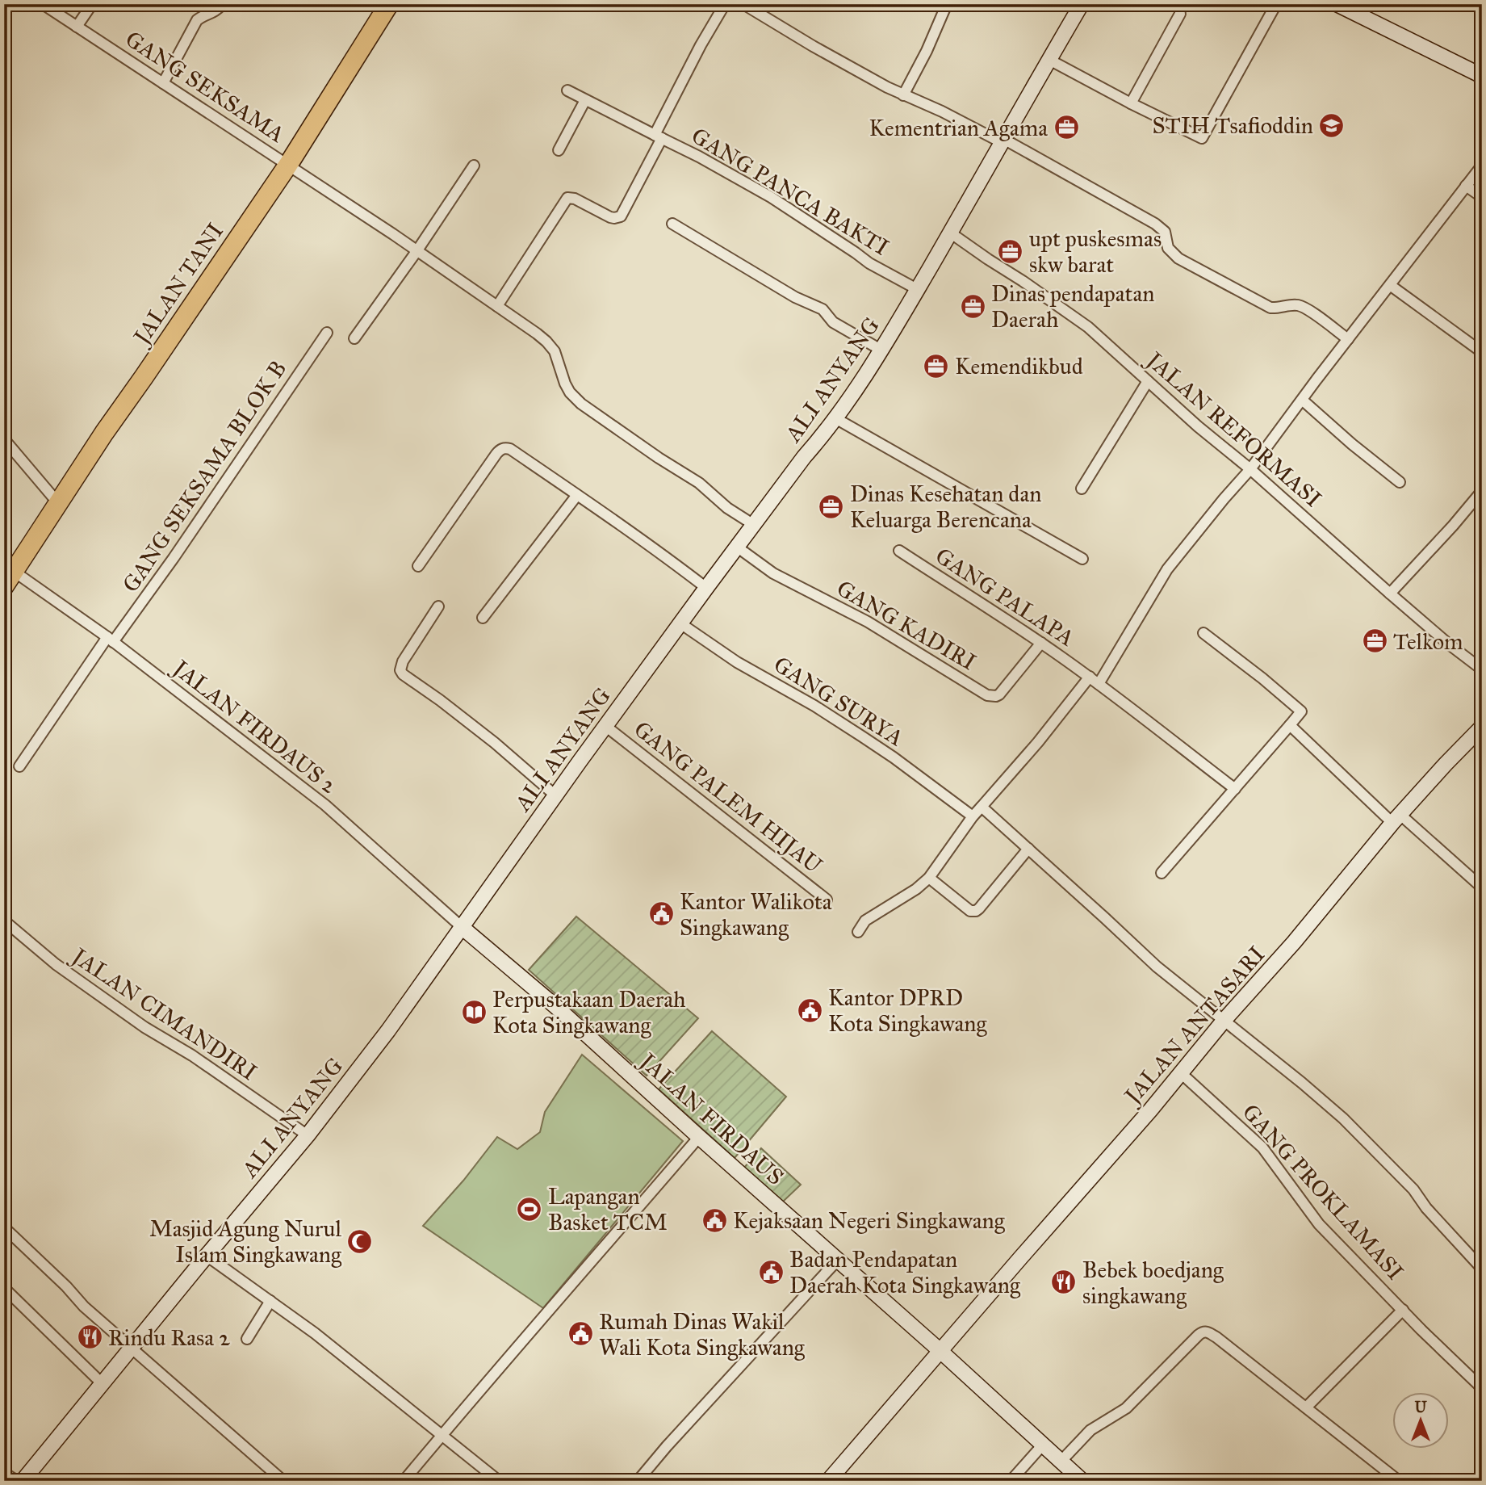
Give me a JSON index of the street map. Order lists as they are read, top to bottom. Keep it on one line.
{"streets":{"highway":["JALAN TANI"],"street":["GANG SEKSAMA","GANG PANCA BAKTI","ALI ANYANG","JALAN REFORMASI","GANG SEKSAMA BLOK B","GANG PALAPA","GANG KADIRI","GANG SURYA","JALAN FIRDAUS 2","GANG PALEM HIJAU","JALAN CIMANDIRI","JALAN ANTASARI","JALAN FIRDAUS","GANG PROKLAMASI"]},"crossings":[["GANG SEKSAMA","JALAN TANI"],["GANG SEKSAMA","ALI ANYANG"],["GANG PANCA BAKTI","ALI ANYANG"],["JALAN TANI","JALAN FIRDAUS 2"],["ALI ANYANG","JALAN REFORMASI"],["ALI ANYANG","GANG KADIRI"],["ALI ANYANG","GANG SURYA"],["ALI ANYANG","JALAN FIRDAUS 2"],["ALI ANYANG","GANG PALEM HIJAU"],["ALI ANYANG","JALAN CIMANDIRI"],["ALI ANYANG","JALAN FIRDAUS"],["GANG SEKSAMA BLOK B","JALAN FIRDAUS 2"],["GANG PALAPA","GANG KADIRI"],["JALAN FIRDAUS 2","JALAN FIRDAUS"],["JALAN ANTASARI","JALAN FIRDAUS"],["JALAN ANTASARI","GANG PROKLAMASI"]],"places":{"school or university":["STIH Tsafioddin"],"office":["Kementrian Agama","upt puskesmas skw barat","Dinas pendapatan Daerah","Kemendikbud","Dinas Kesehatan dan Keluarga Berencana","Telkom"],"public building":["Kantor Walikota Singkawang","Kantor DPRD Kota Singkawang","Kejaksaan Negeri Singkawang","Badan Pendapatan Daerah Kota Singkawang","Rumah Dinas Wakil Wali Kota Singkawang"],"library":["Perpustakaan Daerah Kota Singkawang"],"sports":["Lapangan Basket TCM"],"mosque":["Masjid Agung Nurul Islam Singkawang"],"restaurant":["Bebek boedjang singkawang","Rindu Rasa 2"]},"north":"top"}
